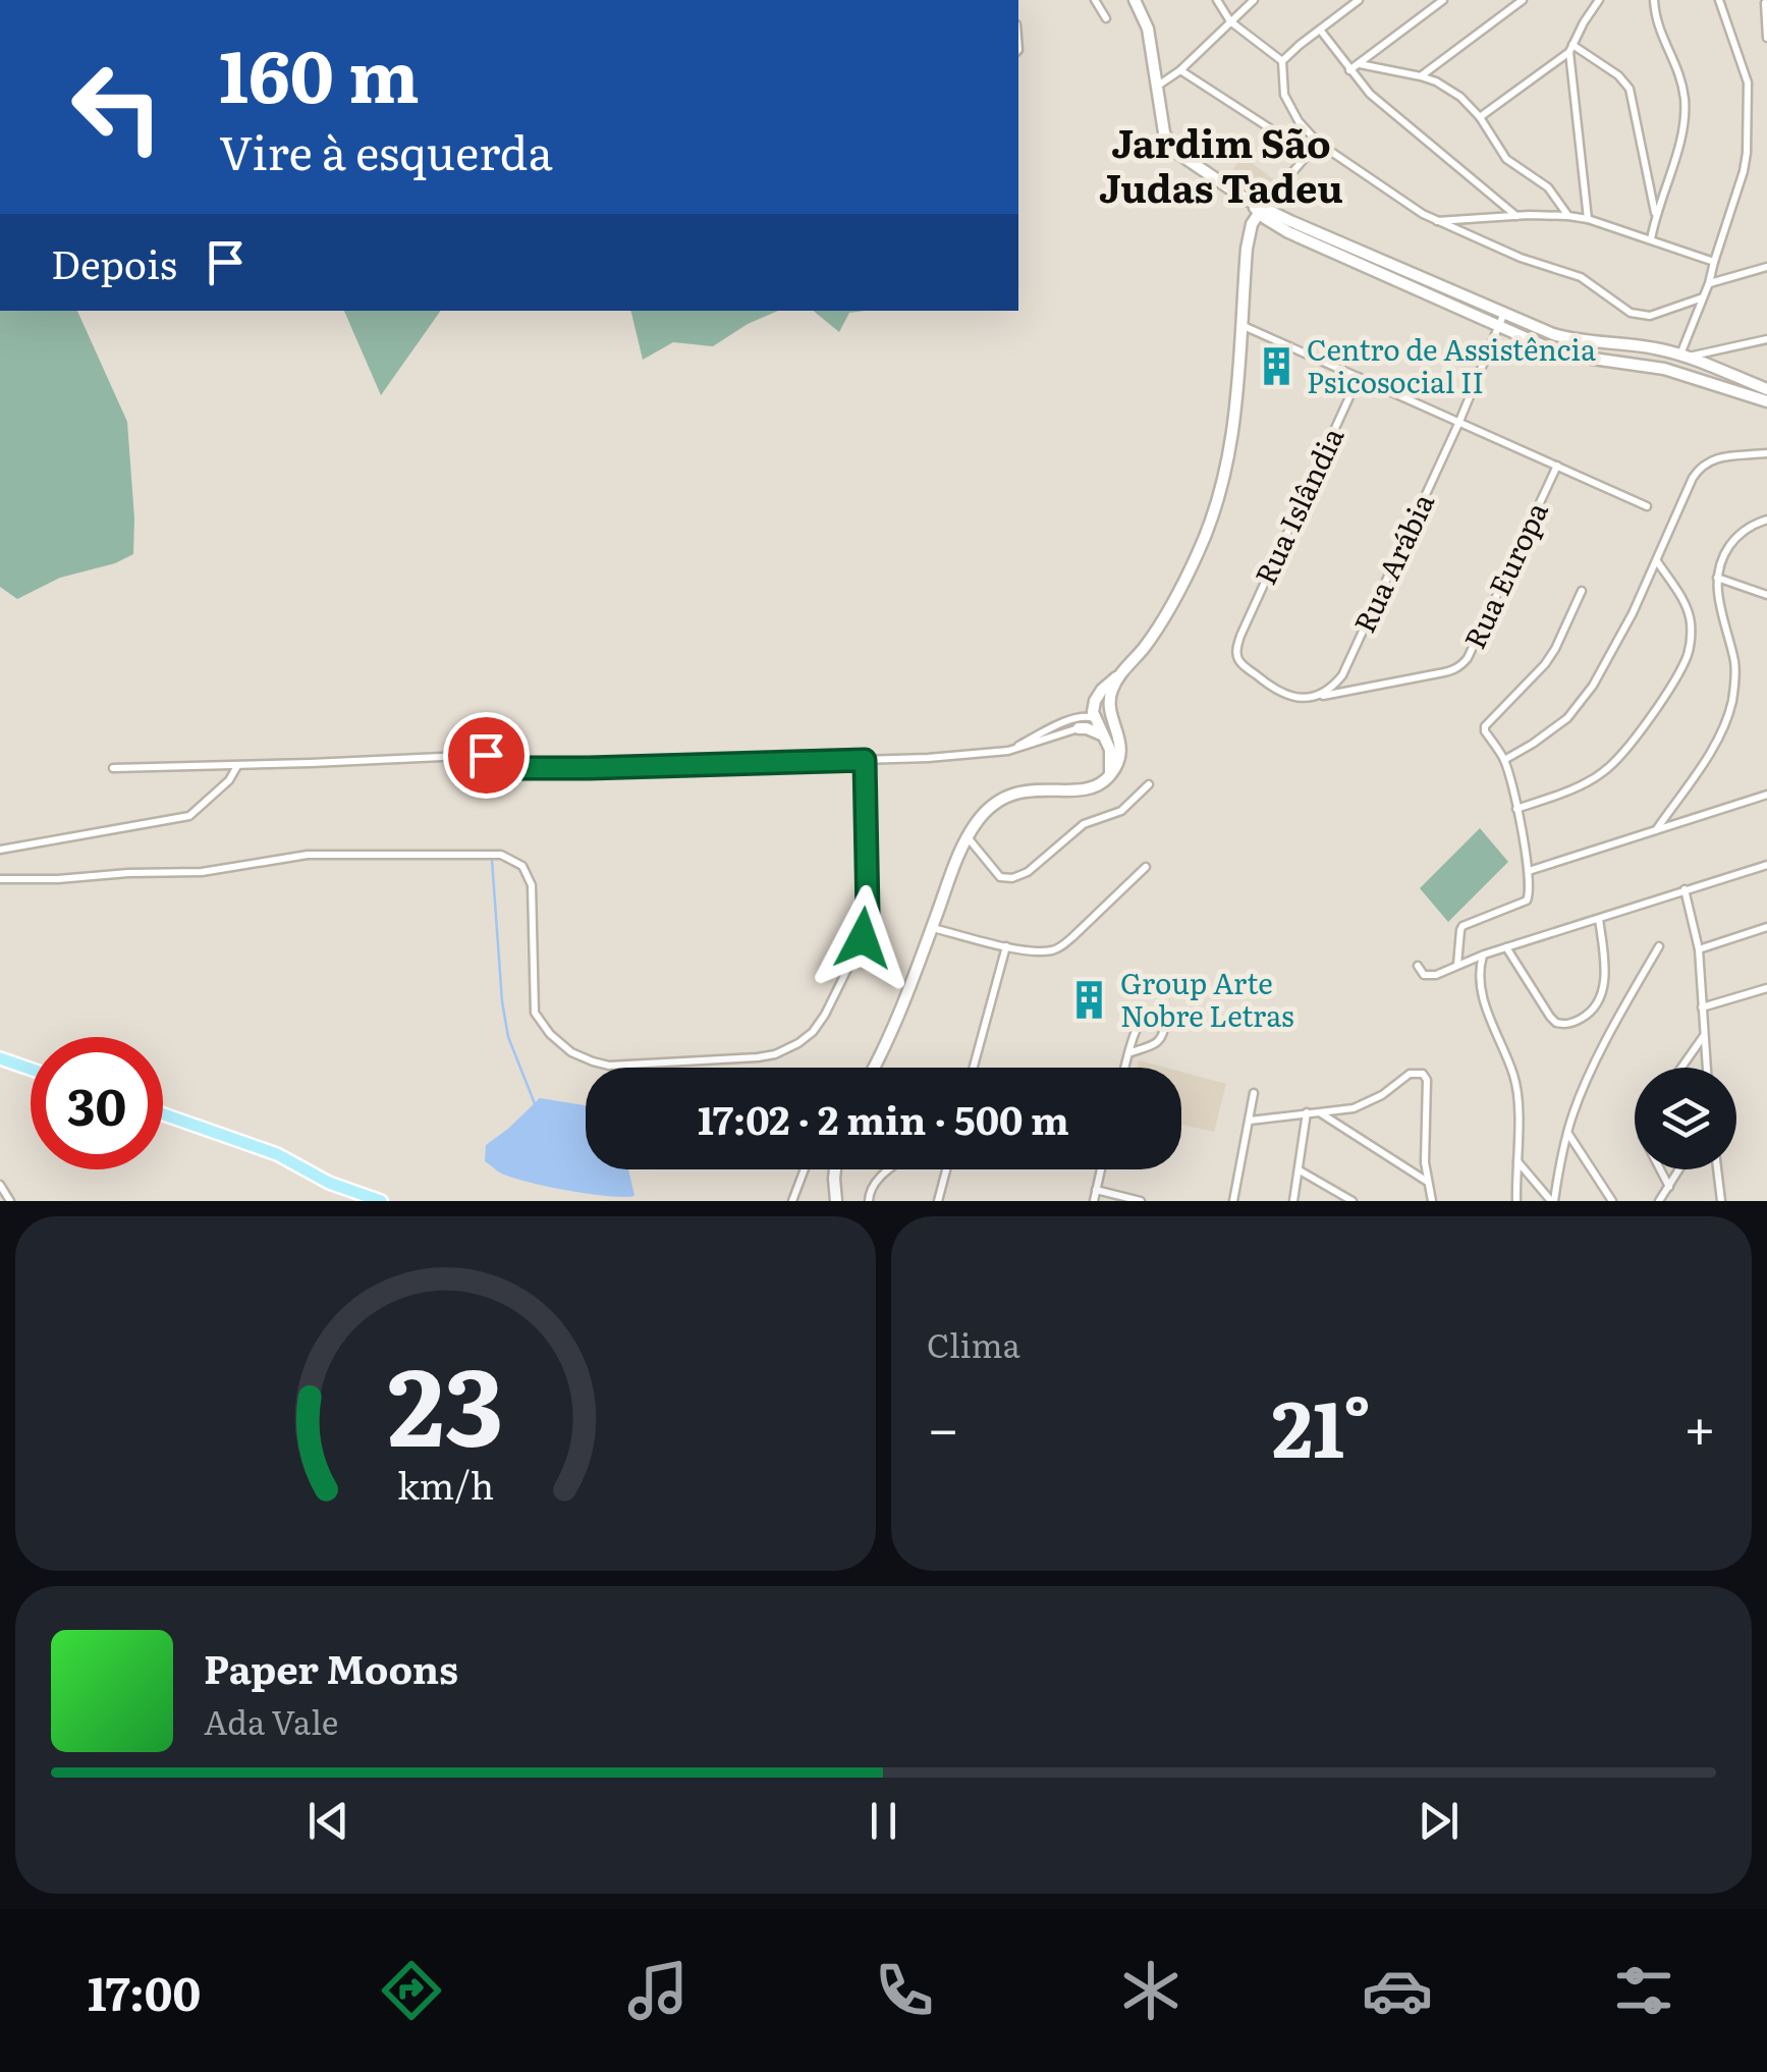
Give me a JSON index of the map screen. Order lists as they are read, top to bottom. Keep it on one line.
{"streets":{"street":["Rua Islândia","Rua Arábia","Rua Europa"]},"crossings":[["Rua Islândia","Rua Arábia"],["Rua Islândia","Rua Europa"],["Rua Arábia","Rua Europa"]],"districts":["Jardim São Judas Tadeu"],"places":{"building":["Centro de Assistência Psicosocial II","Group Arte Nobre Letras"]},"page":{"turn":["160 m","Vire à esquerda"],"then":"Depois","limit":"30","trip":"17:02 · 2 min · 500 m","tile":"Clima","heat":["−","21°","+"],"song":["Paper Moons","Ada Vale"],"tabs":"17:00","gauge":["23","km/h"]}}
